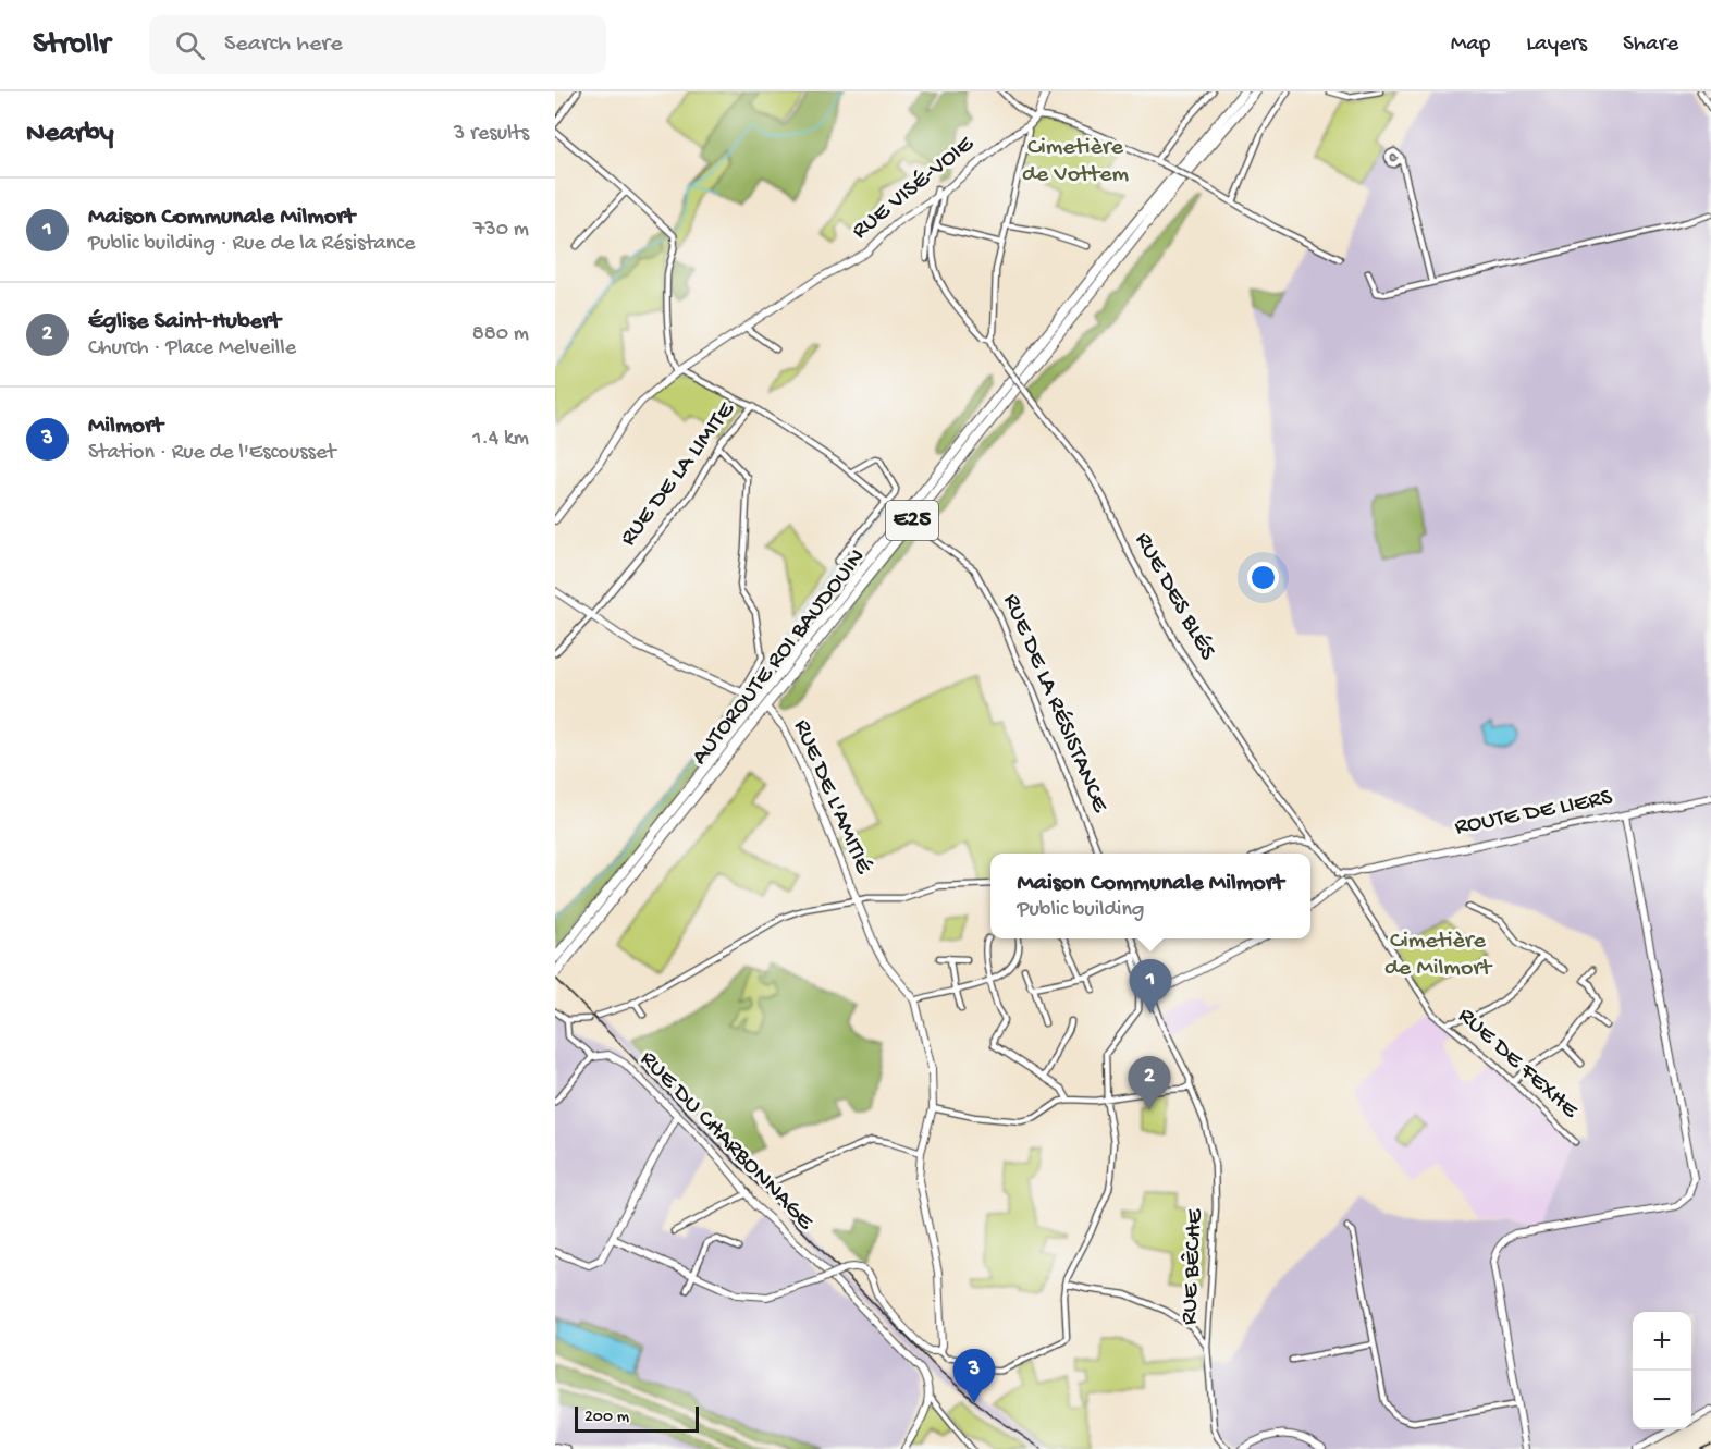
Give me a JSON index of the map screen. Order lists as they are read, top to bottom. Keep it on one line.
{"streets":{"highway":["E25","AUTOROUTE ROI BAUDOUIN"],"street":["RUE VISÉ-VOIE","RUE DE LA LIMITE","RUE DES BLÉS","RUE DE LA RÉSISTANCE","RUE DE L'AMITIÉ","ROUTE DE LIERS","RUE DE FEXHE","RUE DU CHARBONNAGE","RUE BÊCHE"]},"crossings":[["RUE VISÉ-VOIE","RUE DES BLÉS"],["RUE DES BLÉS","ROUTE DE LIERS"],["RUE DES BLÉS","RUE DE FEXHE"],["ROUTE DE LIERS","RUE DE FEXHE"]],"parks":["Cimetière de Vottem","Cimetière de Milmort"],"scale_bar":"200 m","page":{"header":"Strollr","search":"Search here","nav":["Map","Layers","Share"],"heading":["Nearby","3 results"],"list":[{"mark":"1","name":"Maison Communale Milmort","note":"Public building · Rue de la Résistance","value":"730 m"},{"mark":"2","name":"Église Saint-Hubert","note":"Church · Place Melveille","value":"880 m"},{"mark":"3","name":"Milmort","note":"Station · Rue de l'Escousset","value":"1.4 km"}],"popup":["Maison Communale Milmort","Public building"],"pins":["1","2","3"],"map_buttons":["+","−"],"scale":"200 m"}}
